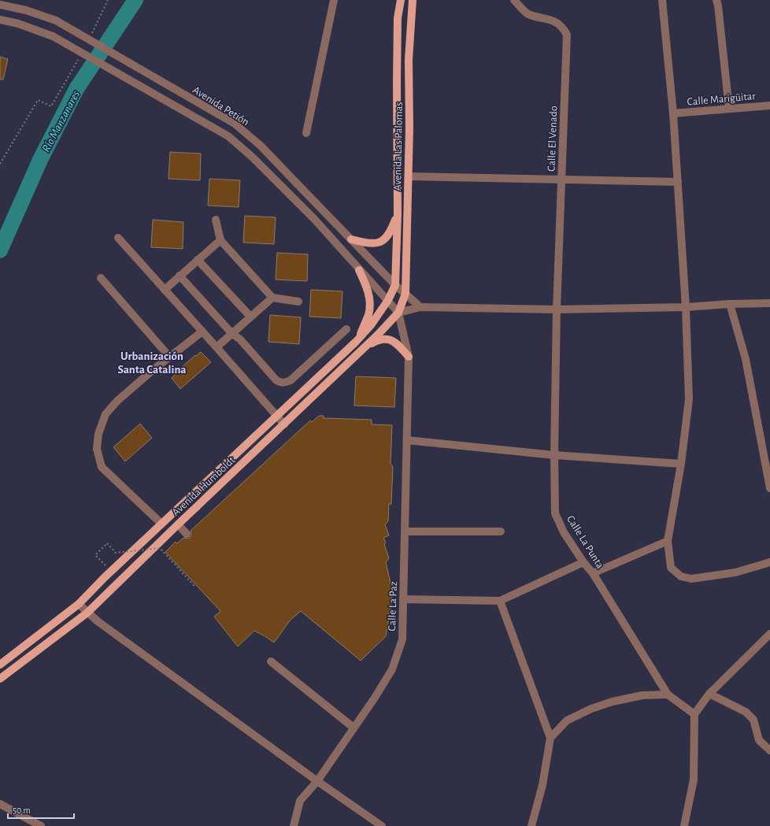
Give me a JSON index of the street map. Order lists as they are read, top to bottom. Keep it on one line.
{"streets":{"main road":["Avenida Las Palomas","Avenida Humboldt"],"street":["Calle Marigüitar","Avenida Petión","Calle El Venado","Calle La Punta","Calle La Paz"]},"crossings":[["Avenida Petión","Avenida Las Palomas"],["Avenida Petión","Avenida Humboldt"],["Avenida Petión","Calle La Paz"],["Calle El Venado","Calle La Punta"],["Avenida Las Palomas","Avenida Humboldt"],["Avenida Humboldt","Calle La Paz"]],"districts":["Urbanización Santa Catalina"],"water":["Río Manzanares"],"scale_bar":"50 m"}
